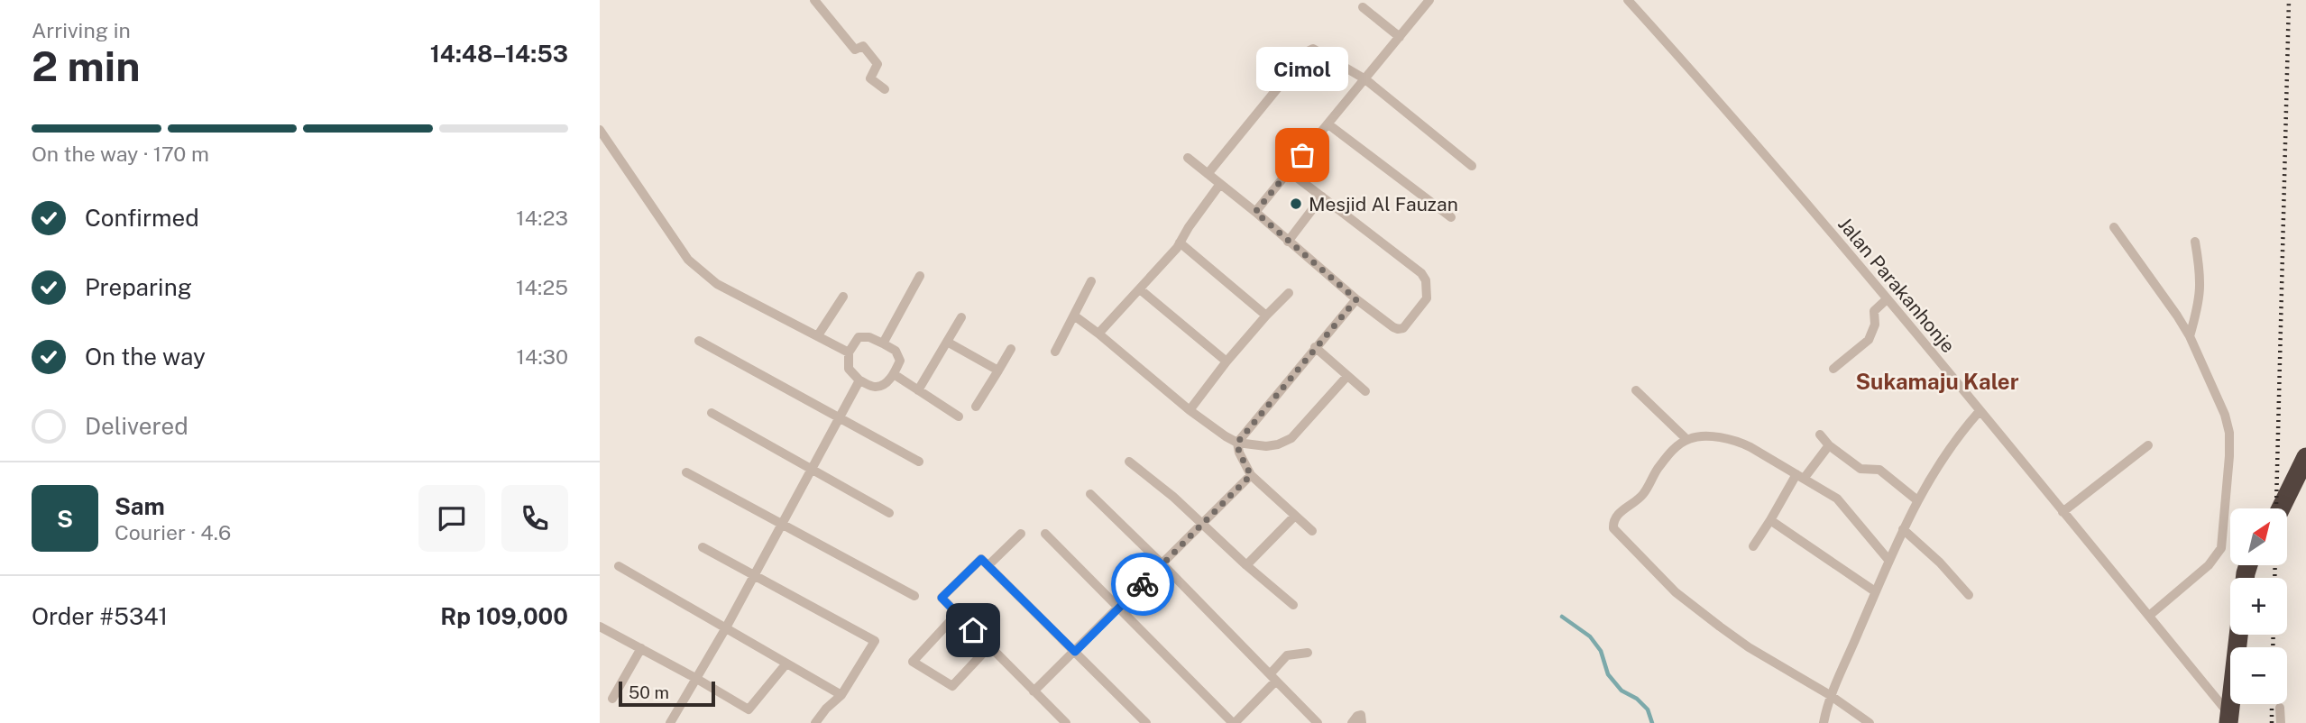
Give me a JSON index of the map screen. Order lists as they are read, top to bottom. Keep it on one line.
{"streets":{"street":["Jalan Parakanhonje"]},"districts":["Sukamaju Kaler"],"places":["Cimol","Mesjid Al Fauzan"],"scale_bar":"50 m","north":"top right","page":{"heading":["2 min","Arriving in","14:48–14:53"],"panel":["Sam","Courier · 4.6","Order #5341","Rp 109,000"],"bubble":"Cimol","bar":"On the way · 170 m","list":[["Confirmed","14:23"],["Preparing","14:25"],["On the way","14:30"],"Delivered"],"round":"S","map_buttons":["+","−"],"scale":"50 m"}}
